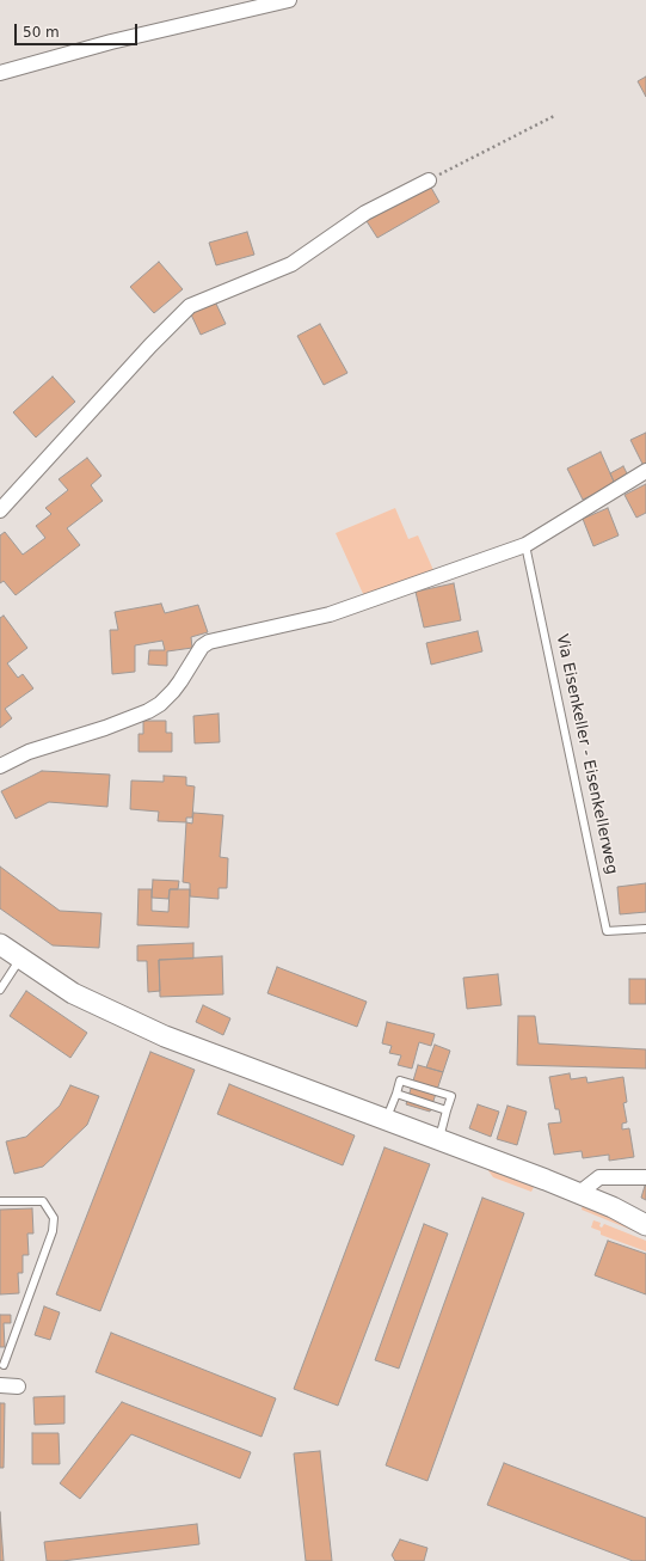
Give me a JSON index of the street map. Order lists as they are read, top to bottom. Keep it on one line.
{"streets":{"lane":["Via Eisenkeller - Eisenkellerweg"]},"scale_bar":"50 m"}
